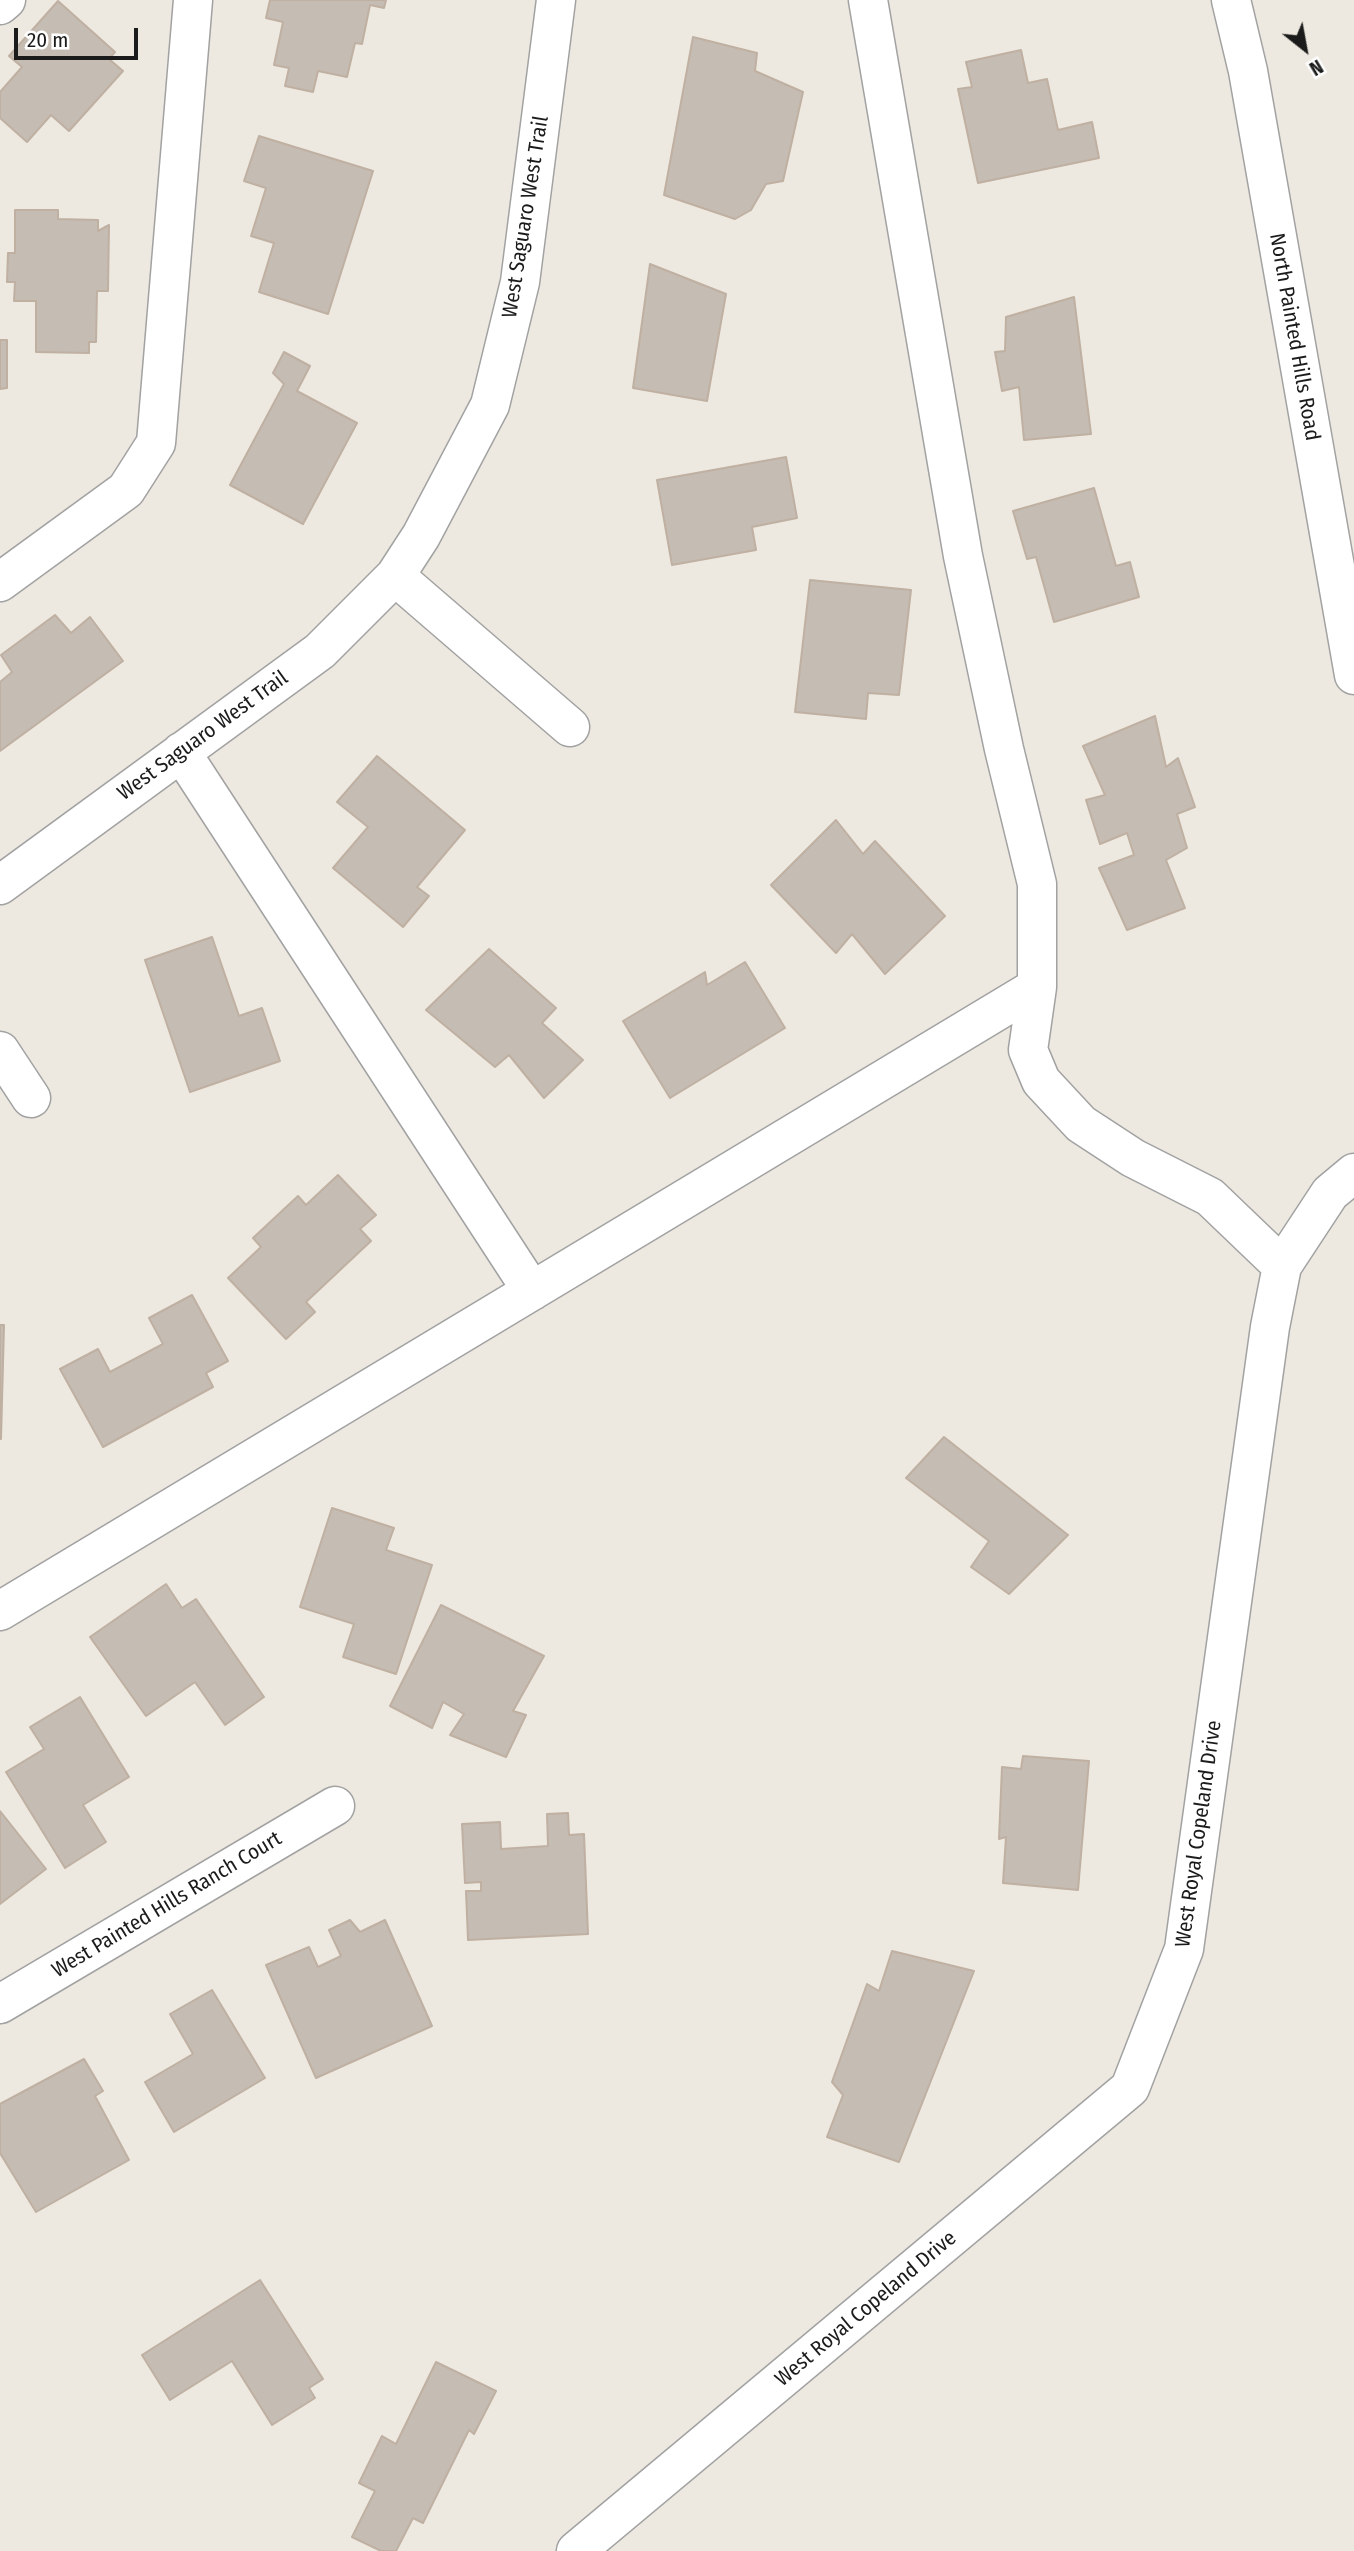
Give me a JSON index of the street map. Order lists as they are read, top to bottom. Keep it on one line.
{"streets":{"street":["West Saguaro West Trail","North Painted Hills Road","West Royal Copeland Drive","West Painted Hills Ranch Court"]},"scale_bar":"20 m","north":"bottom right"}
